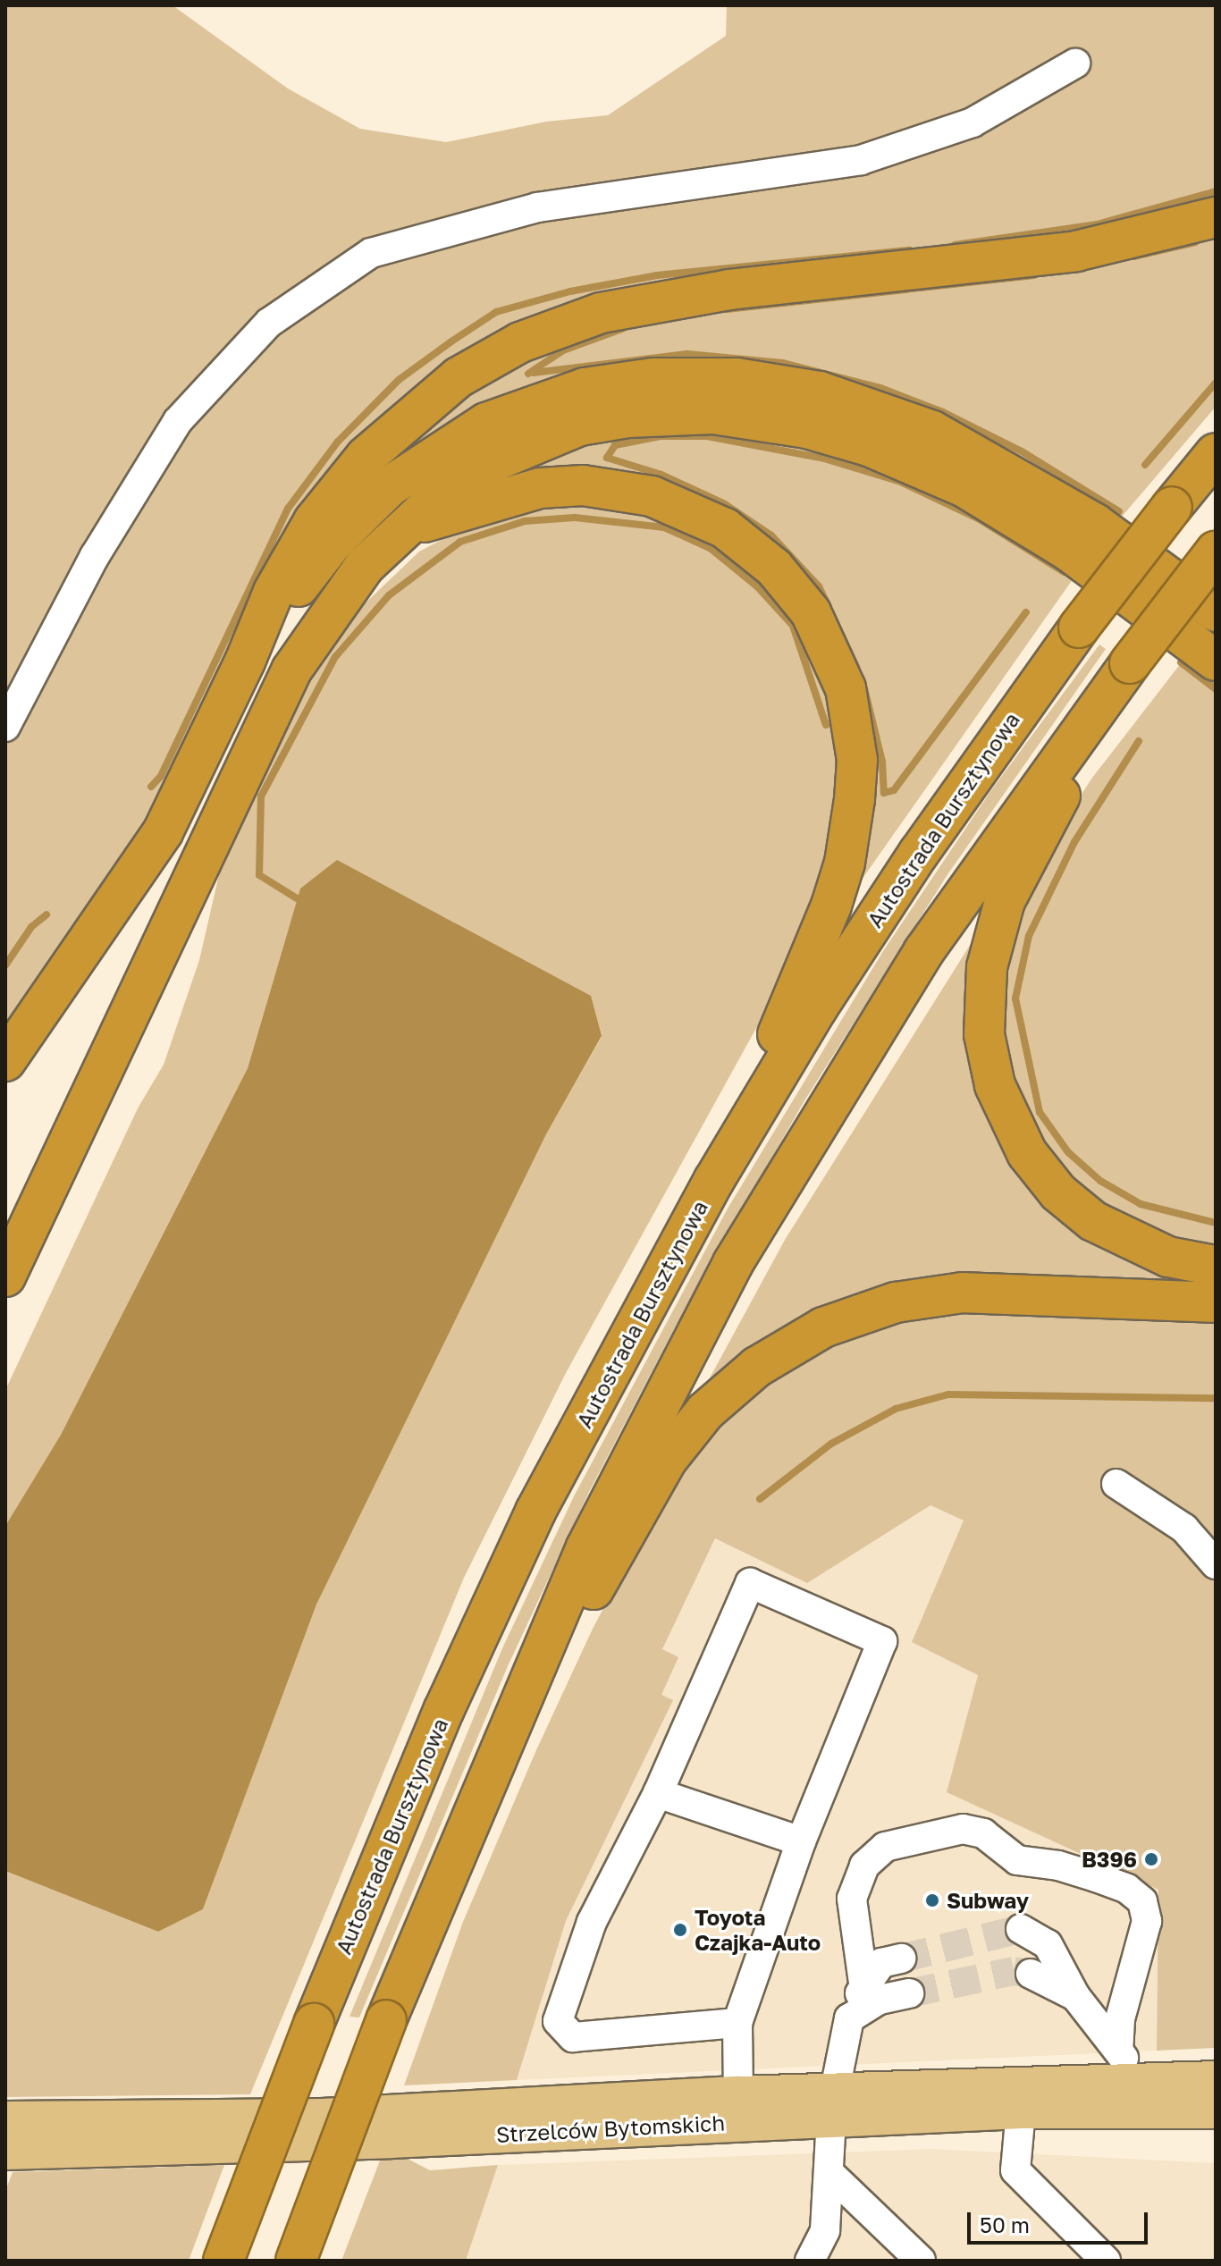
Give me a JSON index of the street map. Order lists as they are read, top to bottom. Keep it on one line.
{"streets":{"highway":["Autostrada Bursztynowa"],"main road":["Strzelców Bytomskich"]},"places":["B396","Subway","Toyota Czajka-Auto"],"scale_bar":"50 m"}
